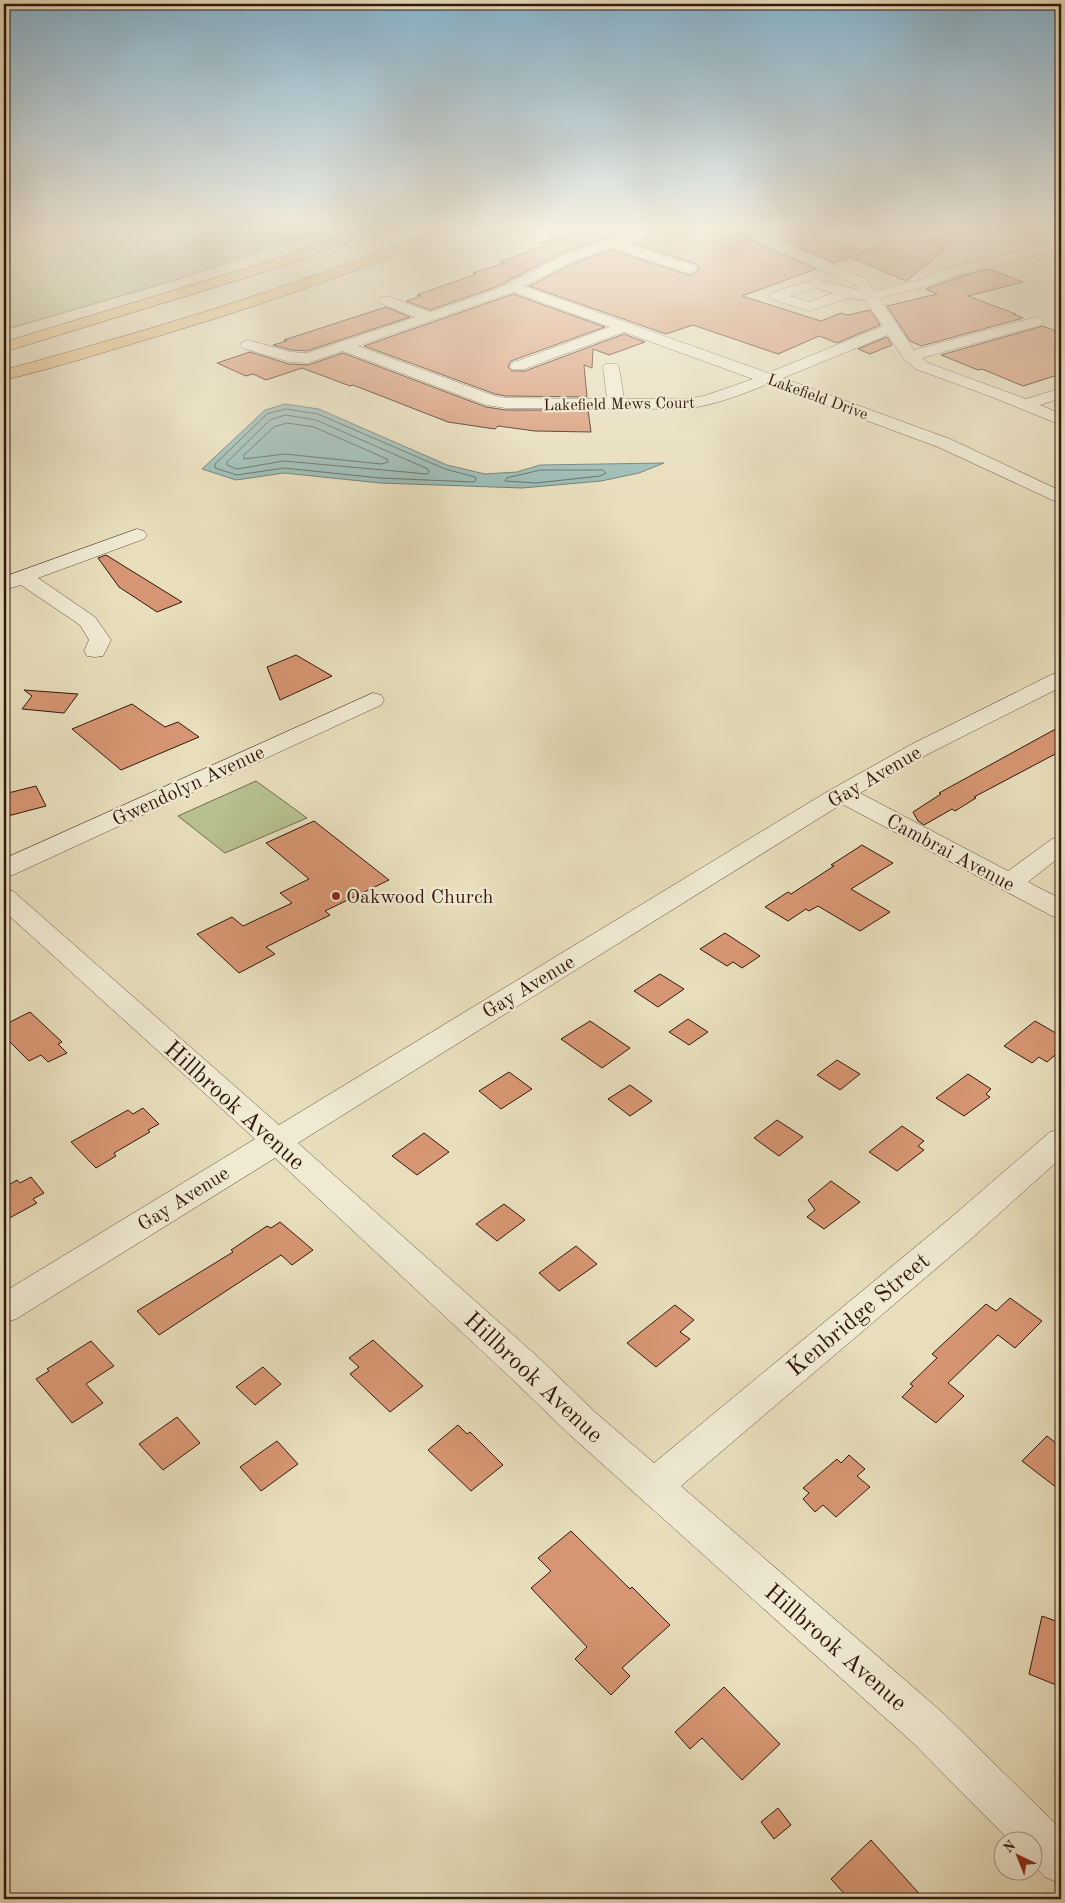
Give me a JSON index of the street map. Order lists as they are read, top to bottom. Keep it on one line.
{"streets":{"street":["Lakefield Drive","Lakefield Mews Court","Gay Avenue","Gwendolyn Avenue","Cambrai Avenue","Hillbrook Avenue","Kenbridge Street"]},"crossings":[["Lakefield Drive","Lakefield Mews Court"],["Gay Avenue","Cambrai Avenue"],["Gay Avenue","Hillbrook Avenue"],["Hillbrook Avenue","Kenbridge Street"]],"places":["Oakwood Church"],"north":"top left"}
